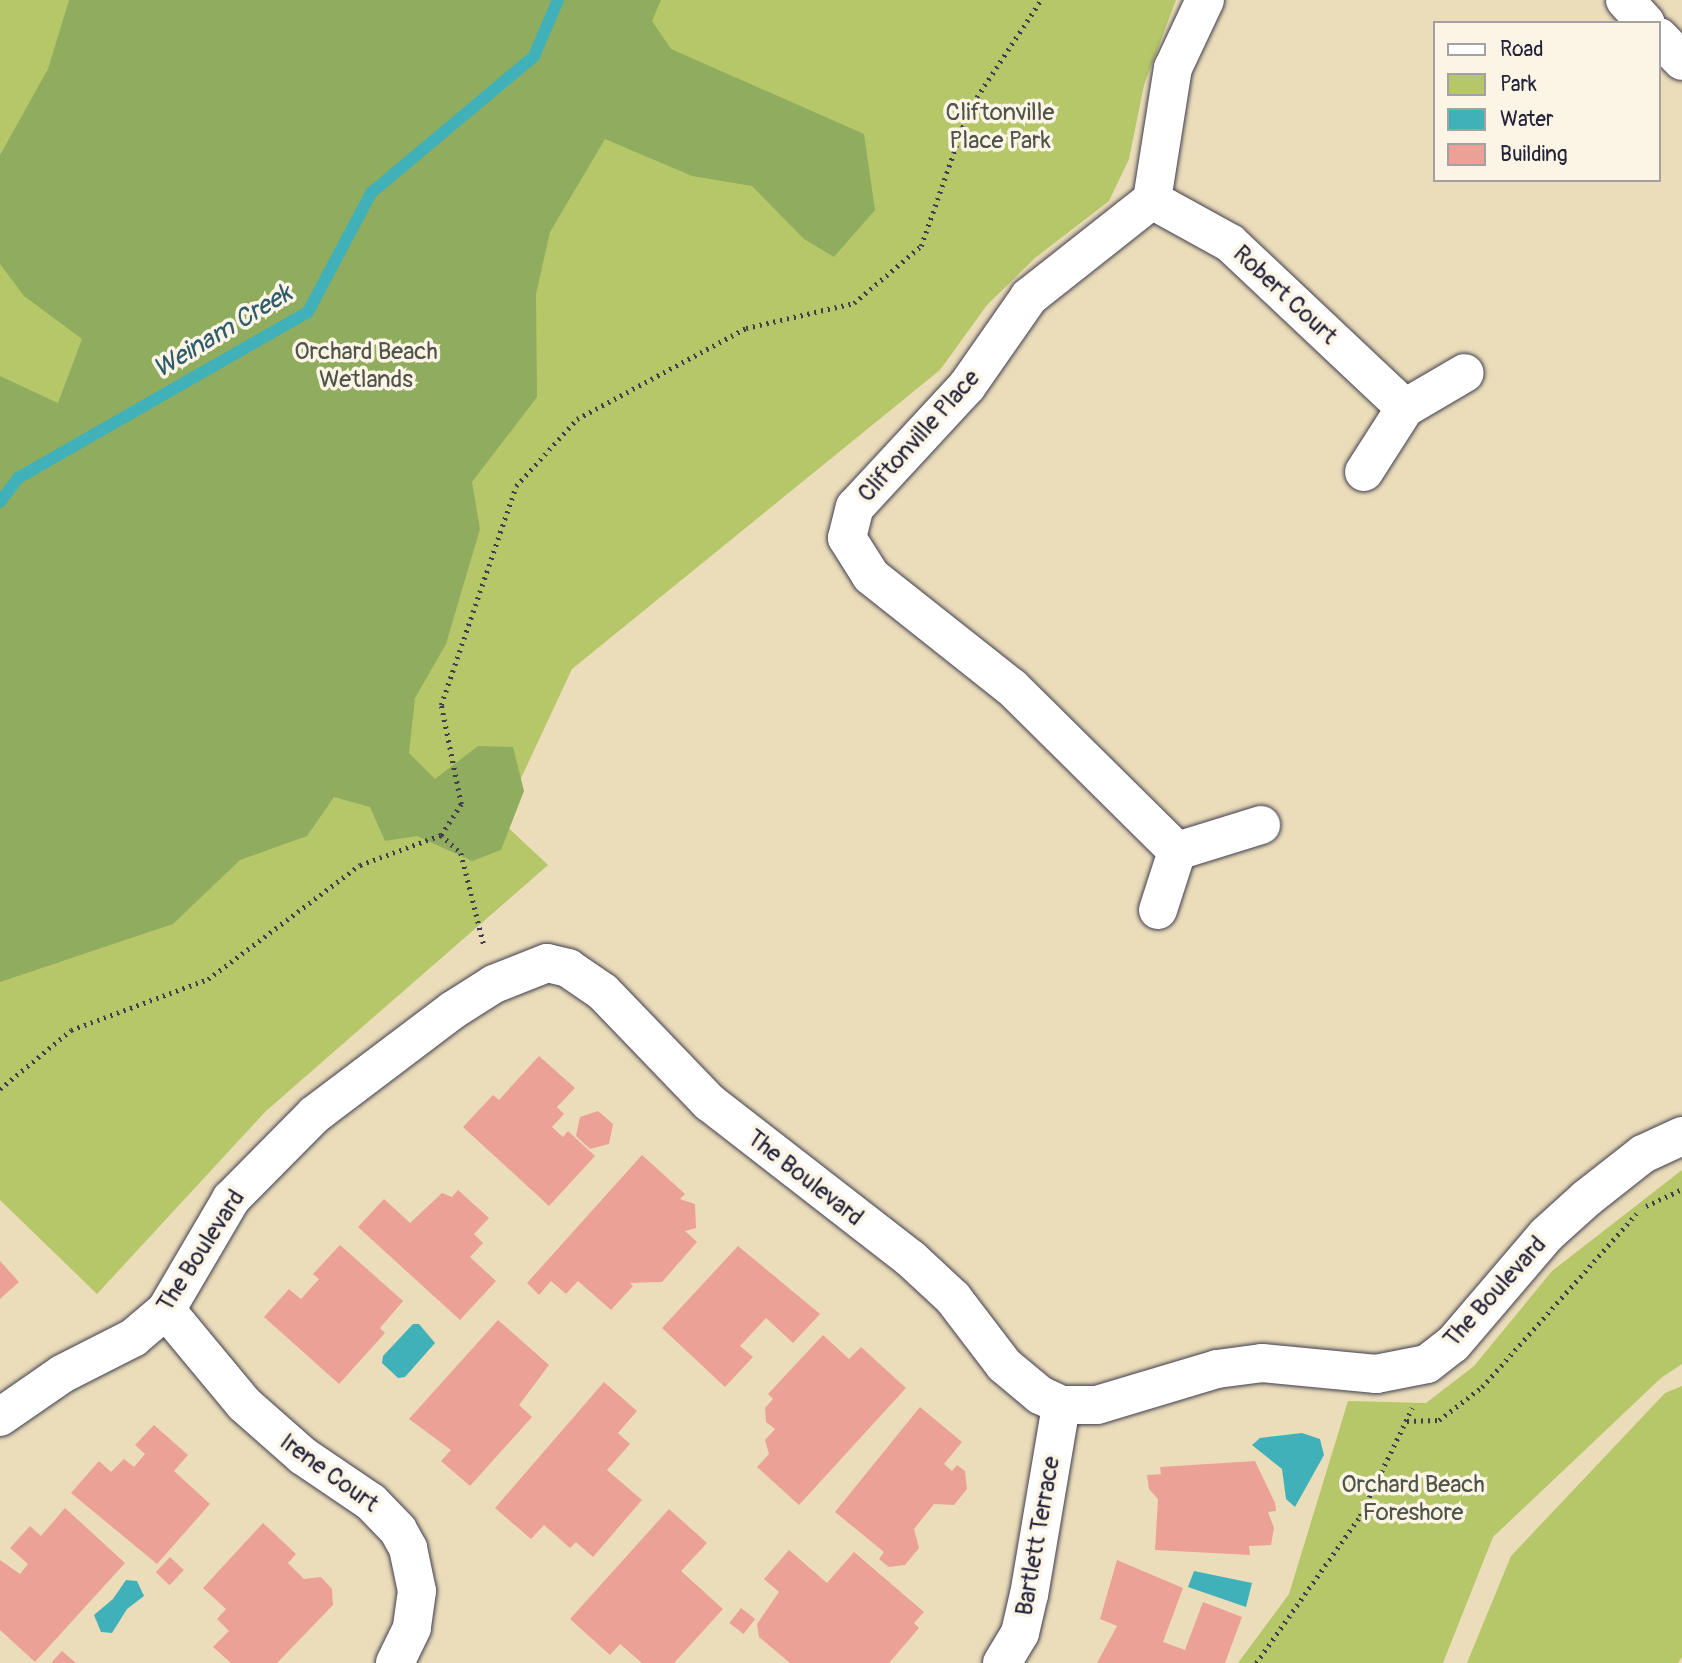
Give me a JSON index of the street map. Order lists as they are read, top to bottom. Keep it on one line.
{"streets":{"street":["Robert Court","Cliftonville Place","The Boulevard","Irene Court","Bartlett Terrace"]},"crossings":[["Robert Court","Cliftonville Place"],["The Boulevard","Irene Court"],["The Boulevard","Bartlett Terrace"]],"water":["Weinam Creek"],"parks":["Cliftonville Place Park","Orchard Beach Wetlands","Orchard Beach Foreshore"],"legend":["Road","Park","Water","Building"]}
